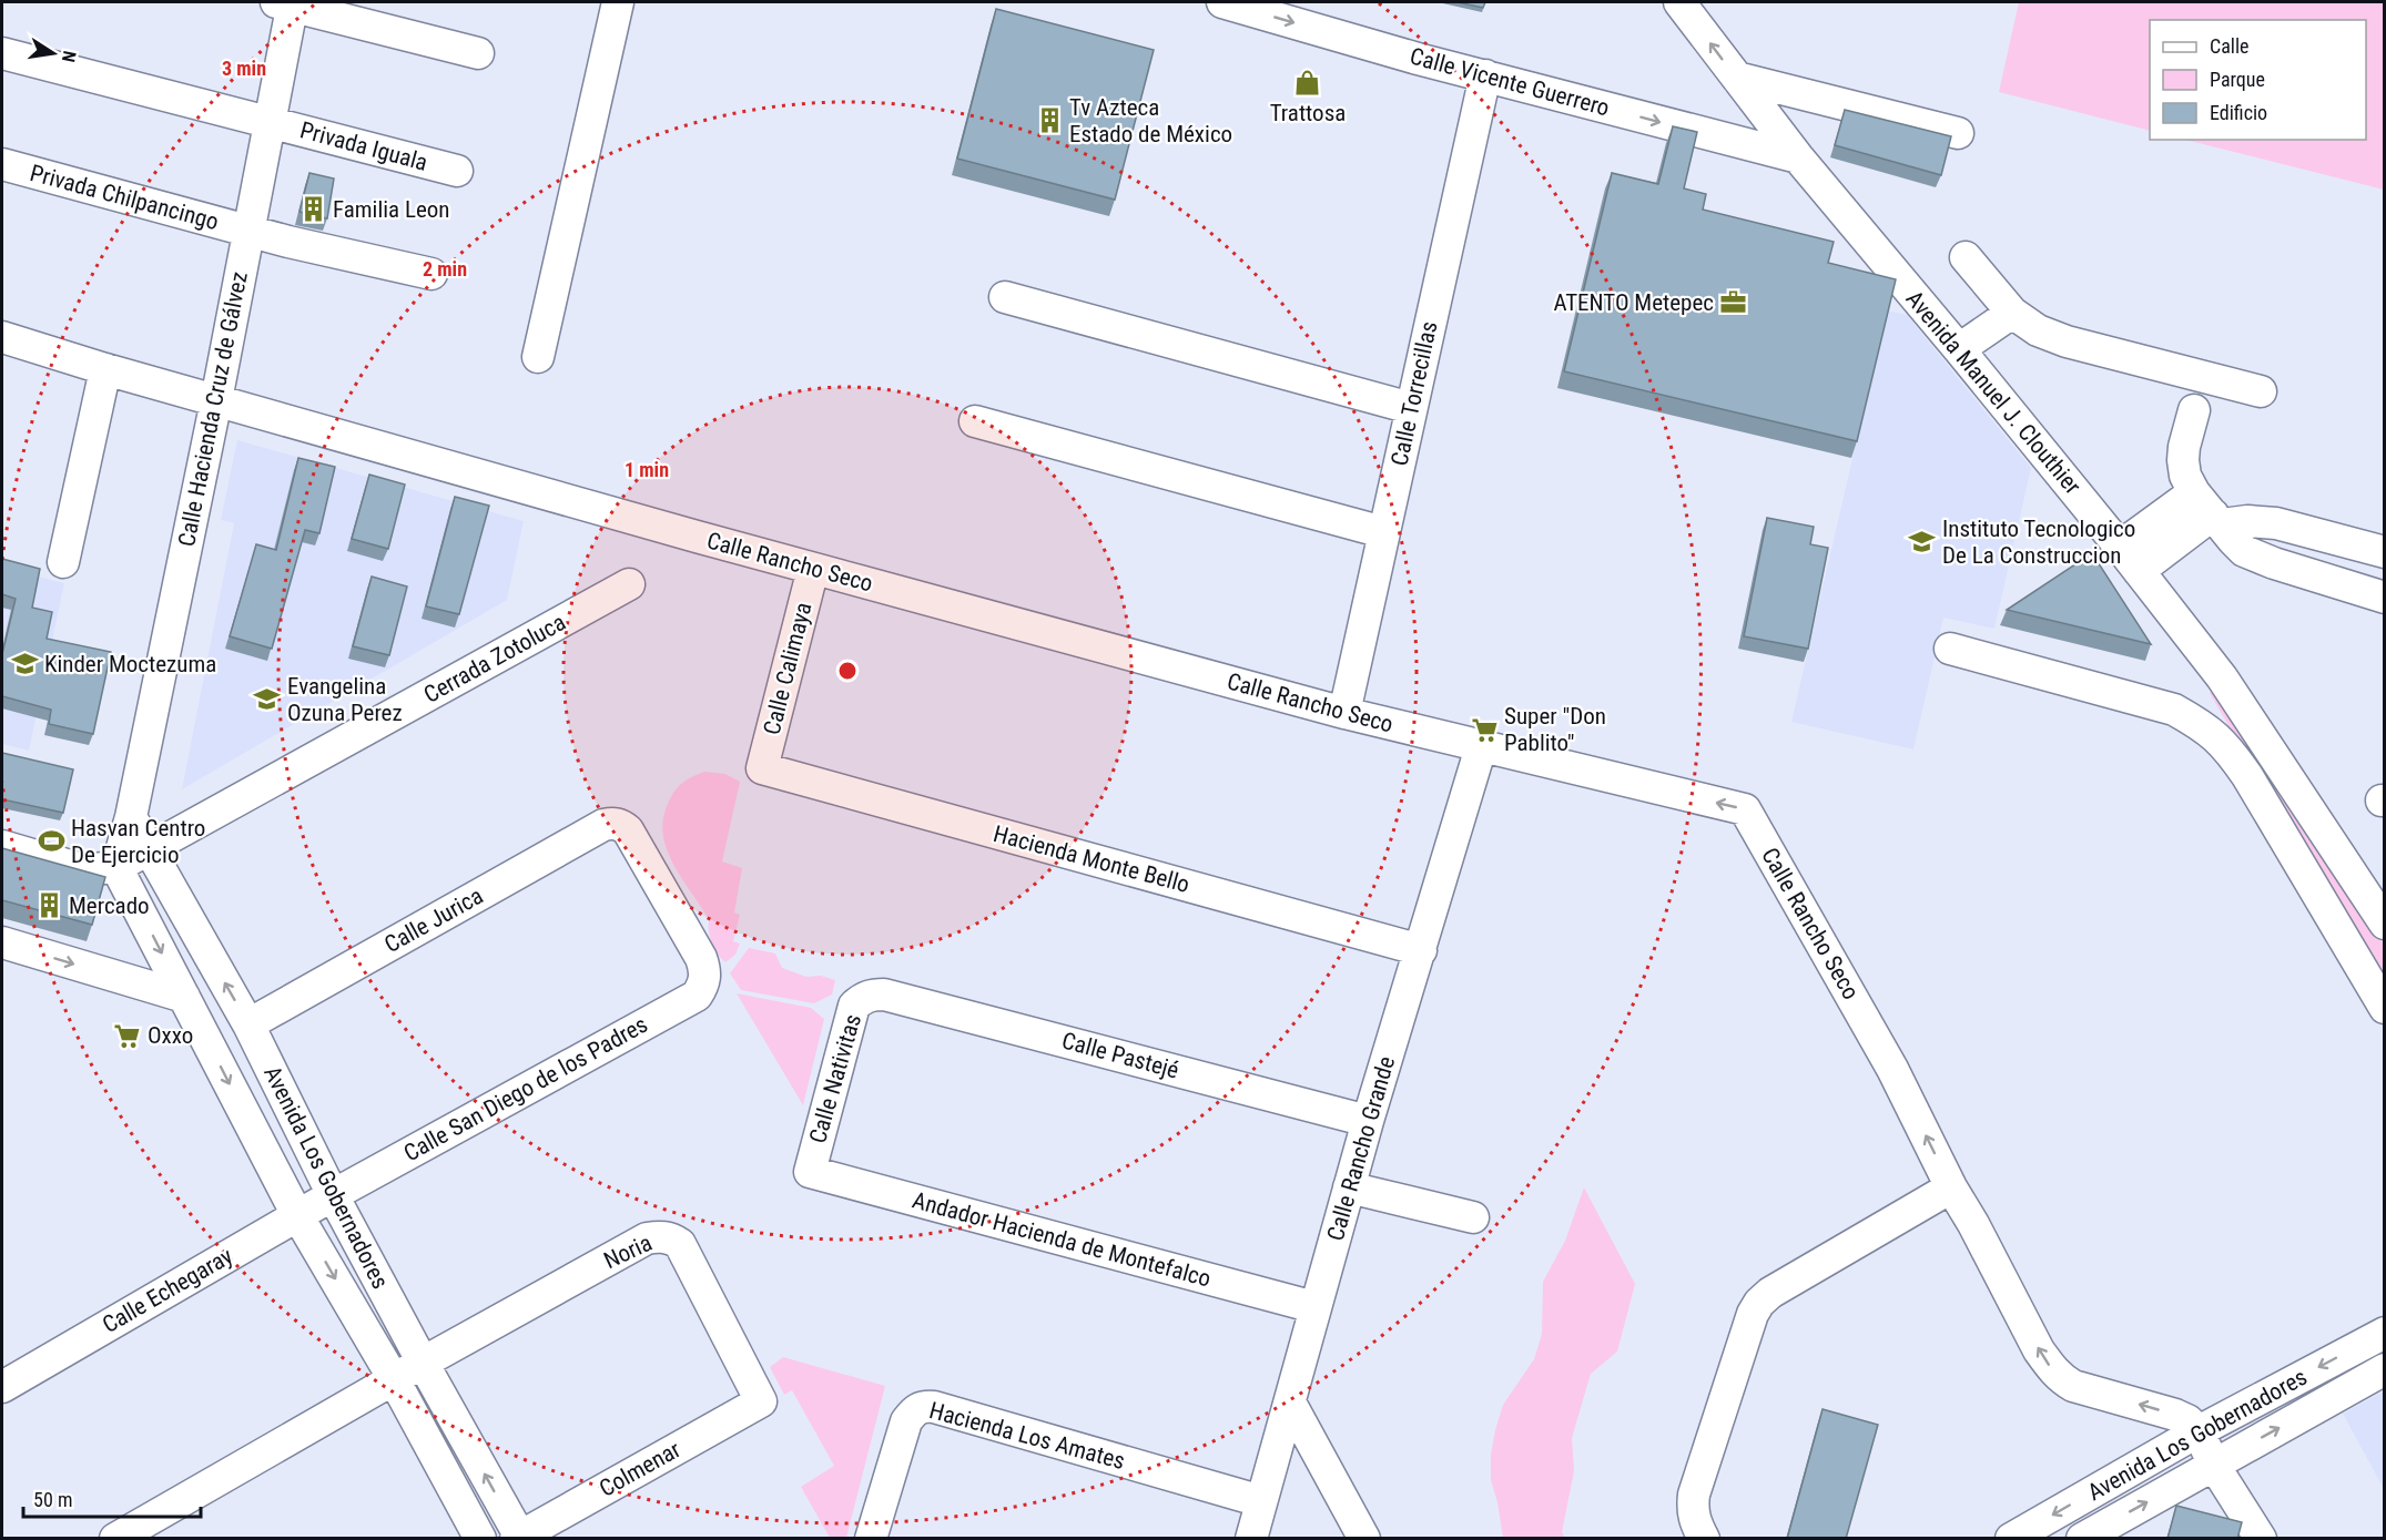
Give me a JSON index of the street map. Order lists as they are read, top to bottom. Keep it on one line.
{"streets":{"street":["Calle Vicente Guerrero","Privada Iguala","Privada Chilpancingo","Avenida Manuel J. Clouthier","Calle Torrecillas","Calle Hacienda Cruz de Gálvez","Calle Rancho Seco","Cerrada Zotoluca","Calle Calimaya","Hacienda Monte Bello","Calle Jurica","Calle Pastejé","Calle Nativitas","Calle San Diego de los Padres","Calle Rancho Grande","Avenida Los Gobernadores","Andador Hacienda de Montefalco","Noria","Calle Echegaray","Hacienda Los Amates","Colmenar"]},"crossings":[["Calle Vicente Guerrero","Avenida Manuel J. Clouthier"],["Calle Vicente Guerrero","Calle Torrecillas"],["Privada Iguala","Calle Hacienda Cruz de Gálvez"],["Privada Chilpancingo","Calle Hacienda Cruz de Gálvez"],["Calle Torrecillas","Calle Rancho Seco"],["Calle Hacienda Cruz de Gálvez","Calle Rancho Seco"],["Calle Hacienda Cruz de Gálvez","Avenida Los Gobernadores"],["Calle Rancho Seco","Calle Calimaya"],["Calle Rancho Seco","Calle Rancho Grande"],["Calle Rancho Seco","Avenida Los Gobernadores"],["Cerrada Zotoluca","Avenida Los Gobernadores"],["Calle Calimaya","Hacienda Monte Bello"],["Hacienda Monte Bello","Calle Rancho Grande"],["Calle Jurica","Calle San Diego de los Padres"],["Calle Jurica","Avenida Los Gobernadores"],["Calle Pastejé","Calle Nativitas"],["Calle Pastejé","Calle Rancho Grande"],["Calle Nativitas","Andador Hacienda de Montefalco"],["Calle San Diego de los Padres","Avenida Los Gobernadores"],["Calle San Diego de los Padres","Calle Echegaray"],["Calle Rancho Grande","Andador Hacienda de Montefalco"],["Avenida Los Gobernadores","Noria"],["Avenida Los Gobernadores","Calle Echegaray"],["Avenida Los Gobernadores","Colmenar"],["Noria","Colmenar"]],"one_way":["Calle Vicente Guerrero","Calle Rancho Seco"],"places":{"shop":["Trattosa"],"building":["Tv Azteca Estado de México","Familia Leon","Mercado"],"office":["ATENTO Metepec"],"school or university":["Instituto Tecnologico De La Construccion","Kinder Moctezuma","Evangelina Ozuna Perez"],"supermarket":["Super \"Don Pablito\"","Oxxo"],"sports":["Hasvan Centro De Ejercicio"]},"legend":["Calle","Parque","Edificio"],"scale_bar":"50 m","north":"right","rings":["3 min","2 min","1 min"]}
